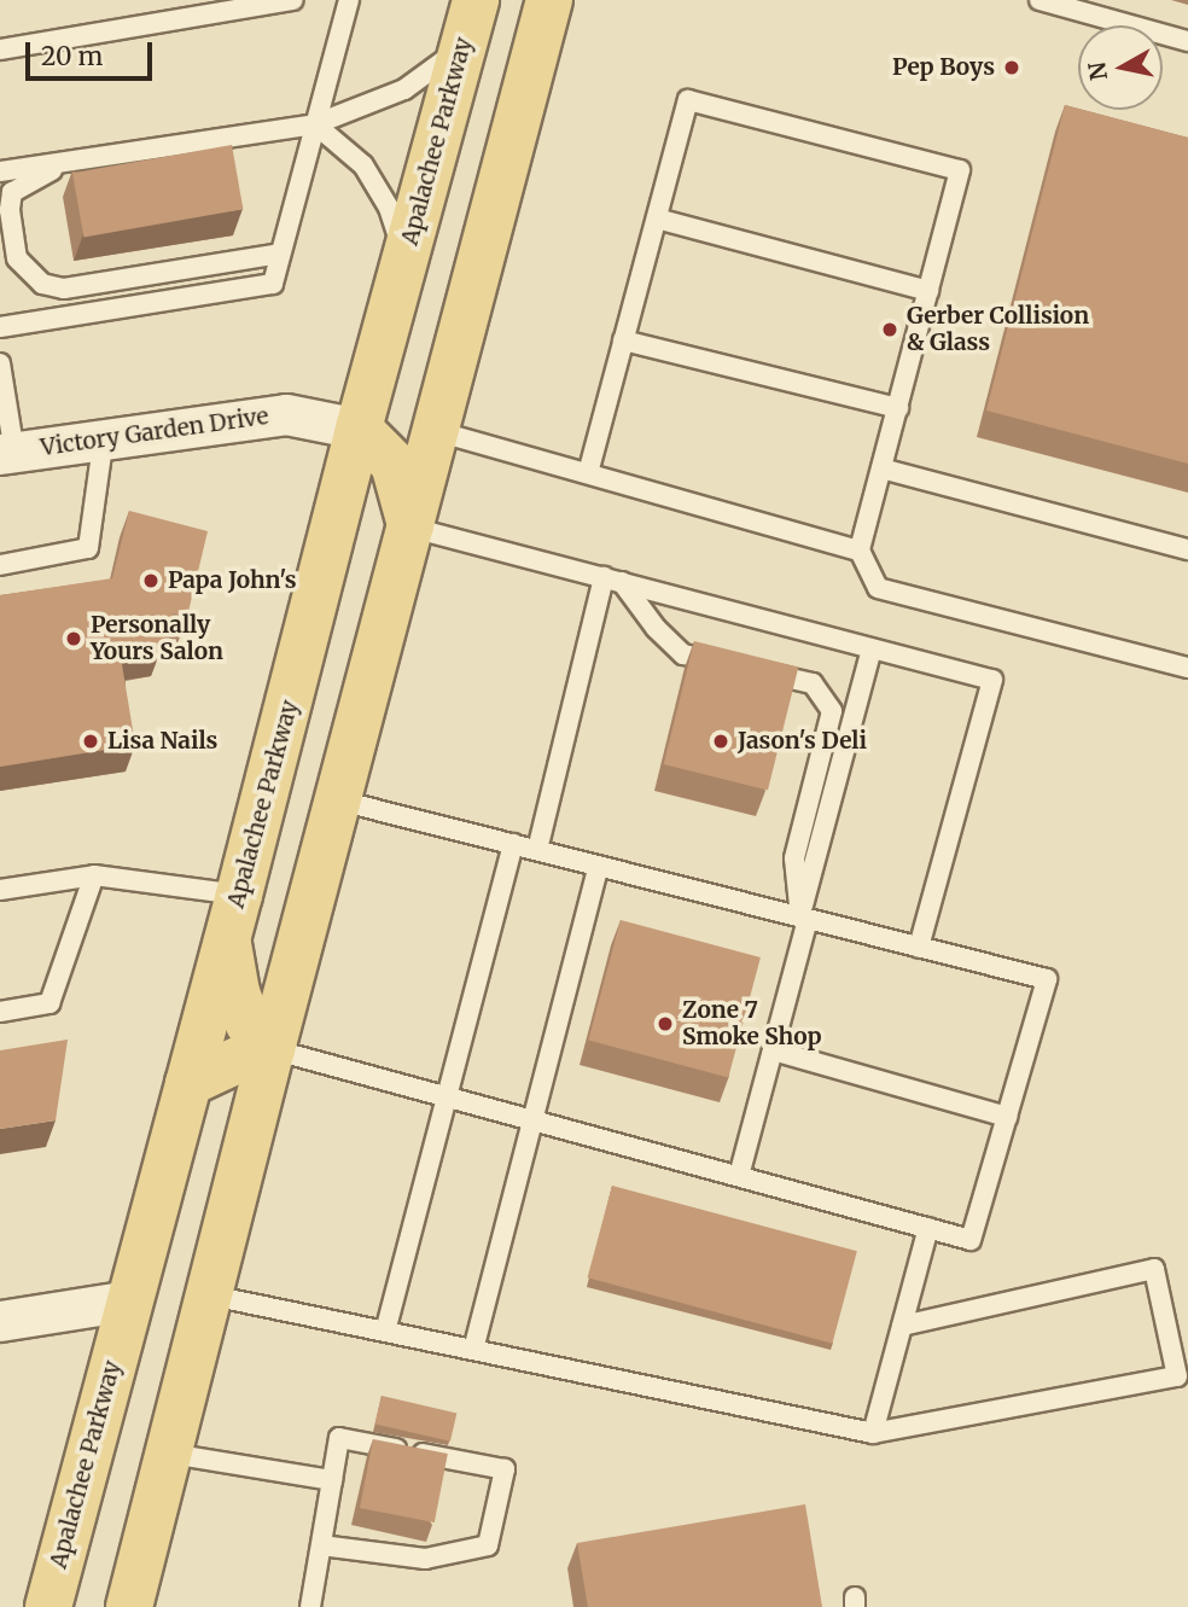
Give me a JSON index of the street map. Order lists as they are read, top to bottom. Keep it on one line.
{"streets":{"main road":["Apalachee Parkway"],"street":["Victory Garden Drive"]},"crossings":[["Apalachee Parkway","Victory Garden Drive"]],"places":["Pep Boys","Gerber Collision & Glass","Papa John's","Personally Yours Salon","Lisa Nails","Jason's Deli","Zone 7 Smoke Shop"],"scale_bar":"20 m","north":"left"}
